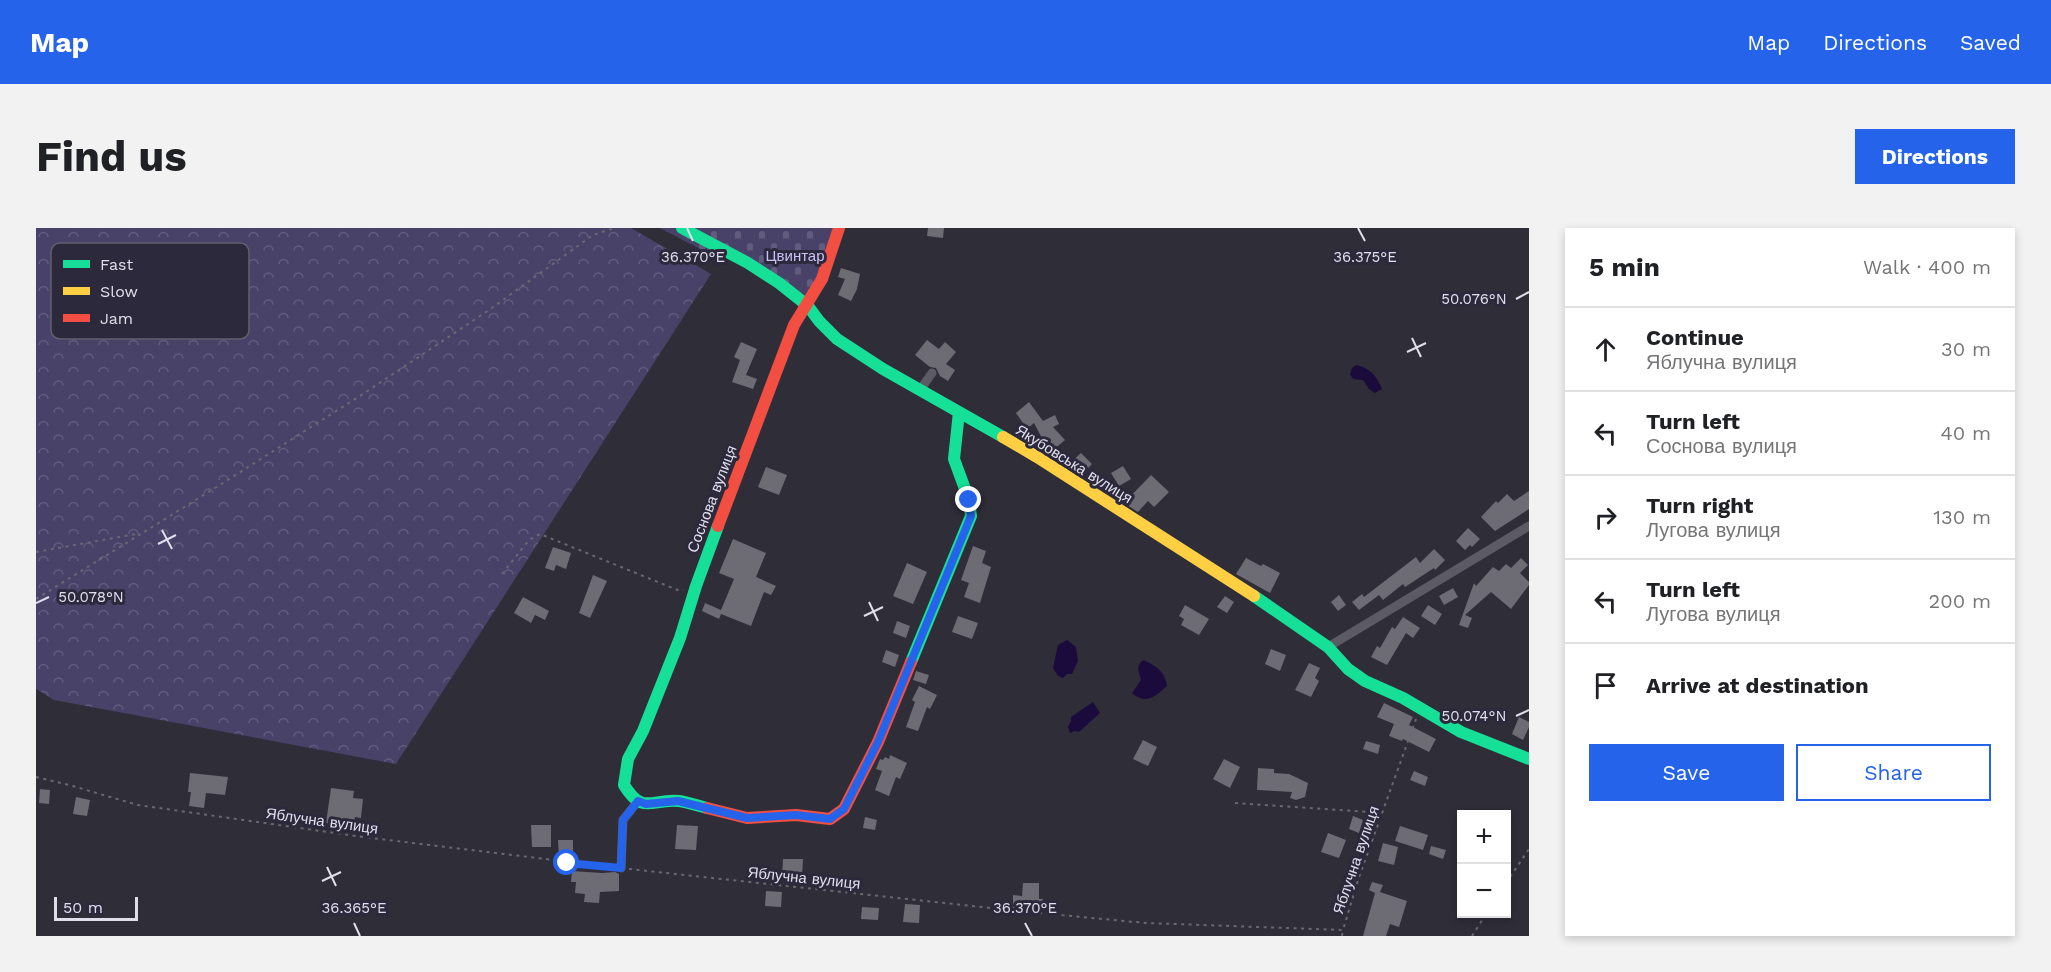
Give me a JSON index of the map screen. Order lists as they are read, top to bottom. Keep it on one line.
{"streets":{"street":["Якубовська вулиця","Соснова вулиця"],"path":["Яблучна вулиця"]},"crossings":[["Якубовська вулиця","Соснова вулиця"],["Якубовська вулиця","Яблучна вулиця"]],"parks":["Цвинтар"],"legend":["Fast","Slow","Jam"],"scale_bar":"50 m","page":{"header":"Map","nav":["Map","Directions","Saved"],"buttons":["Directions",["Save","Share"]],"title":"Find us","heading":["5 min","Walk · 400 m"],"list":[["Continue","Яблучна вулиця","30 m"],["Turn left","Соснова вулиця","40 m"],["Turn right","Лугова вулиця","130 m"],["Turn left","Лугова вулиця","200 m"],"Arrive at destination"],"map_buttons":["+","−"],"scale":"50 m"},"coordinates":["36.370°E","36.375°E","50.076°N","50.078°N","50.074°N","36.365°E"]}
